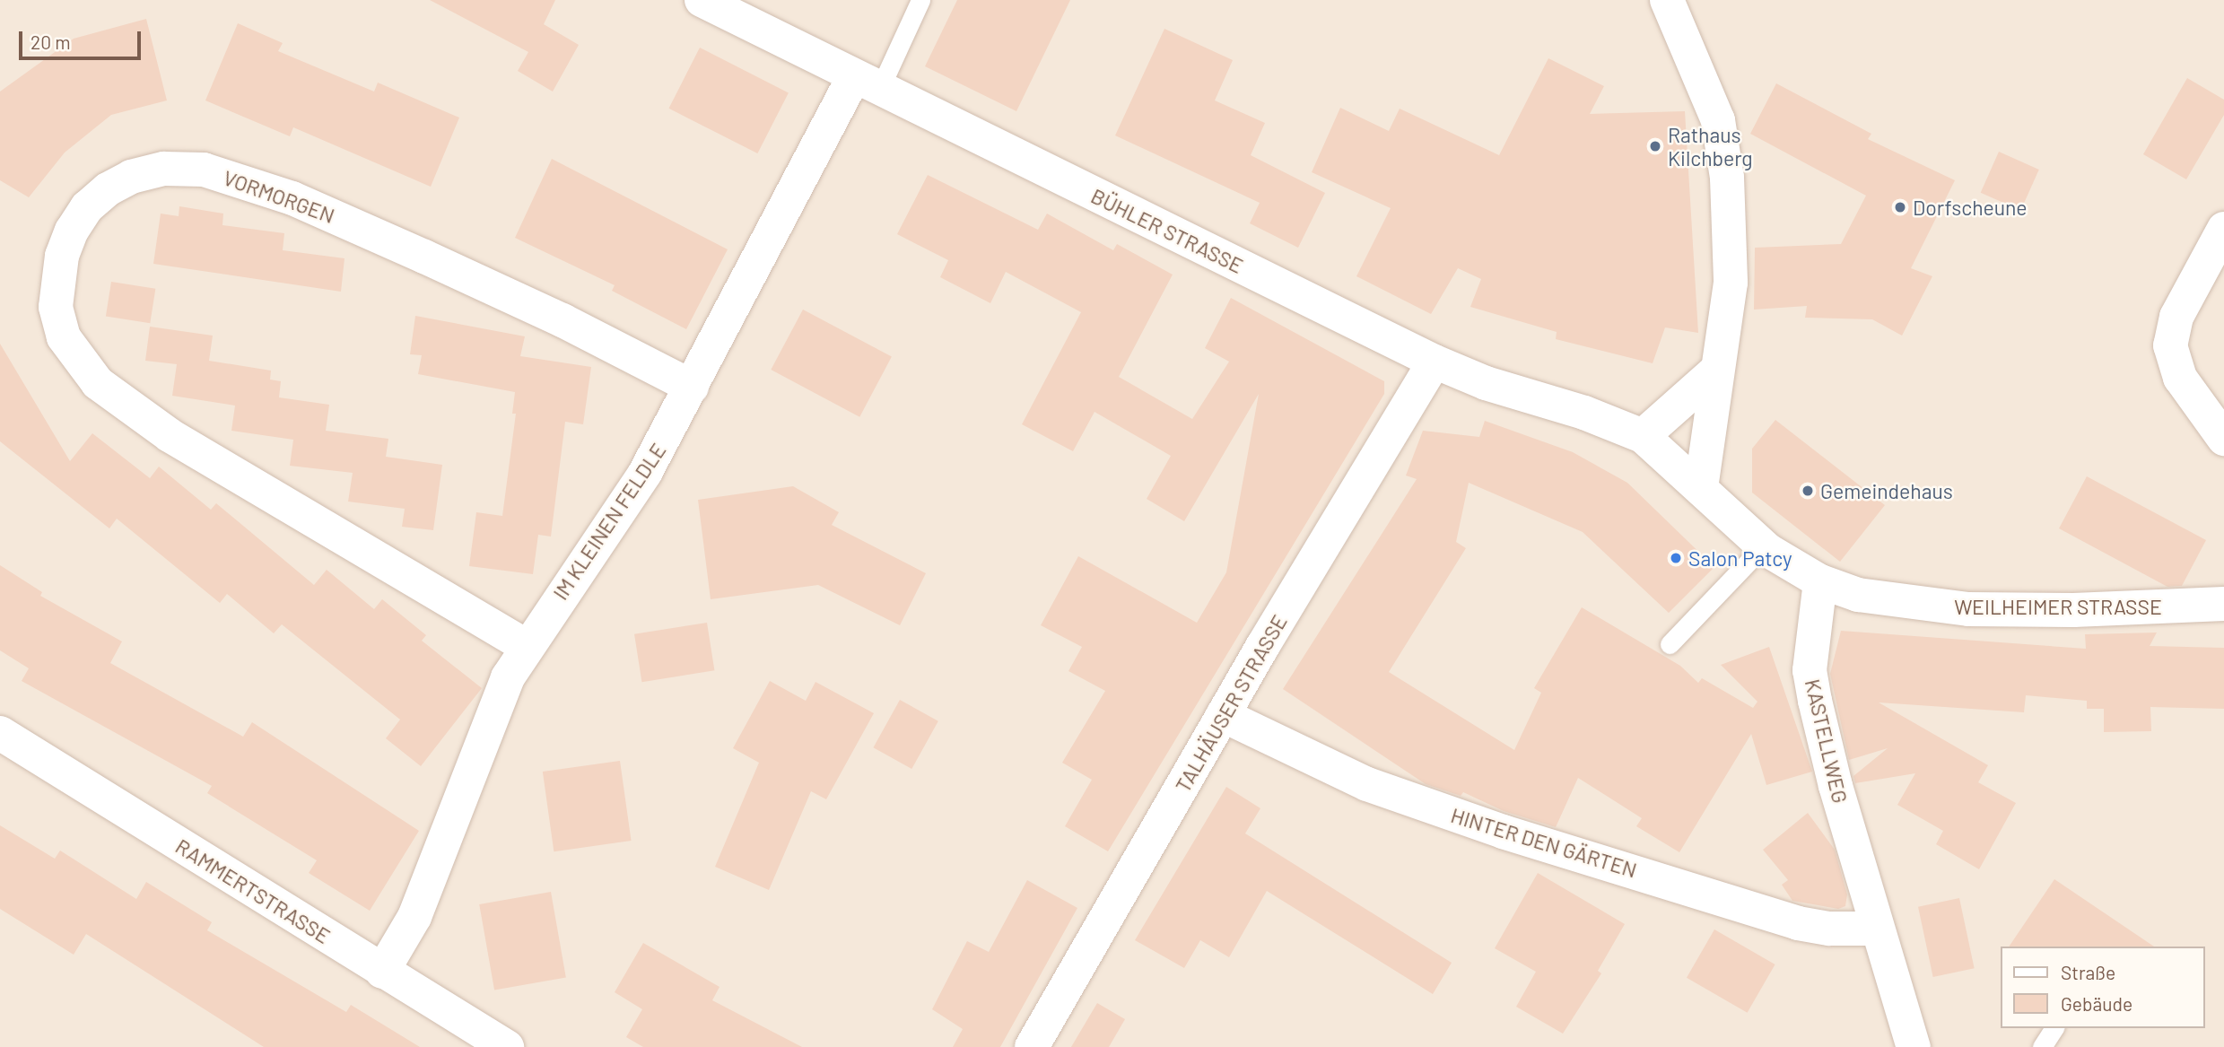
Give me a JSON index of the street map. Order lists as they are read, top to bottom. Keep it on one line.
{"streets":{"street":["VORMORGEN","BÜHLER STRASSE","IM KLEINEN FELDLE","WEILHEIMER STRASSE","TALHÄUSER STRASSE","KASTELLWEG","HINTER DEN GÄRTEN","RAMMERTSTRASSE"]},"crossings":[["VORMORGEN","IM KLEINEN FELDLE"],["BÜHLER STRASSE","IM KLEINEN FELDLE"],["BÜHLER STRASSE","TALHÄUSER STRASSE"],["IM KLEINEN FELDLE","RAMMERTSTRASSE"],["WEILHEIMER STRASSE","KASTELLWEG"],["TALHÄUSER STRASSE","HINTER DEN GÄRTEN"],["KASTELLWEG","HINTER DEN GÄRTEN"]],"places":["Rathaus Kilchberg","Dorfscheune","Gemeindehaus","Salon Patcy"],"legend":["Straße","Gebäude"],"scale_bar":"20 m"}
